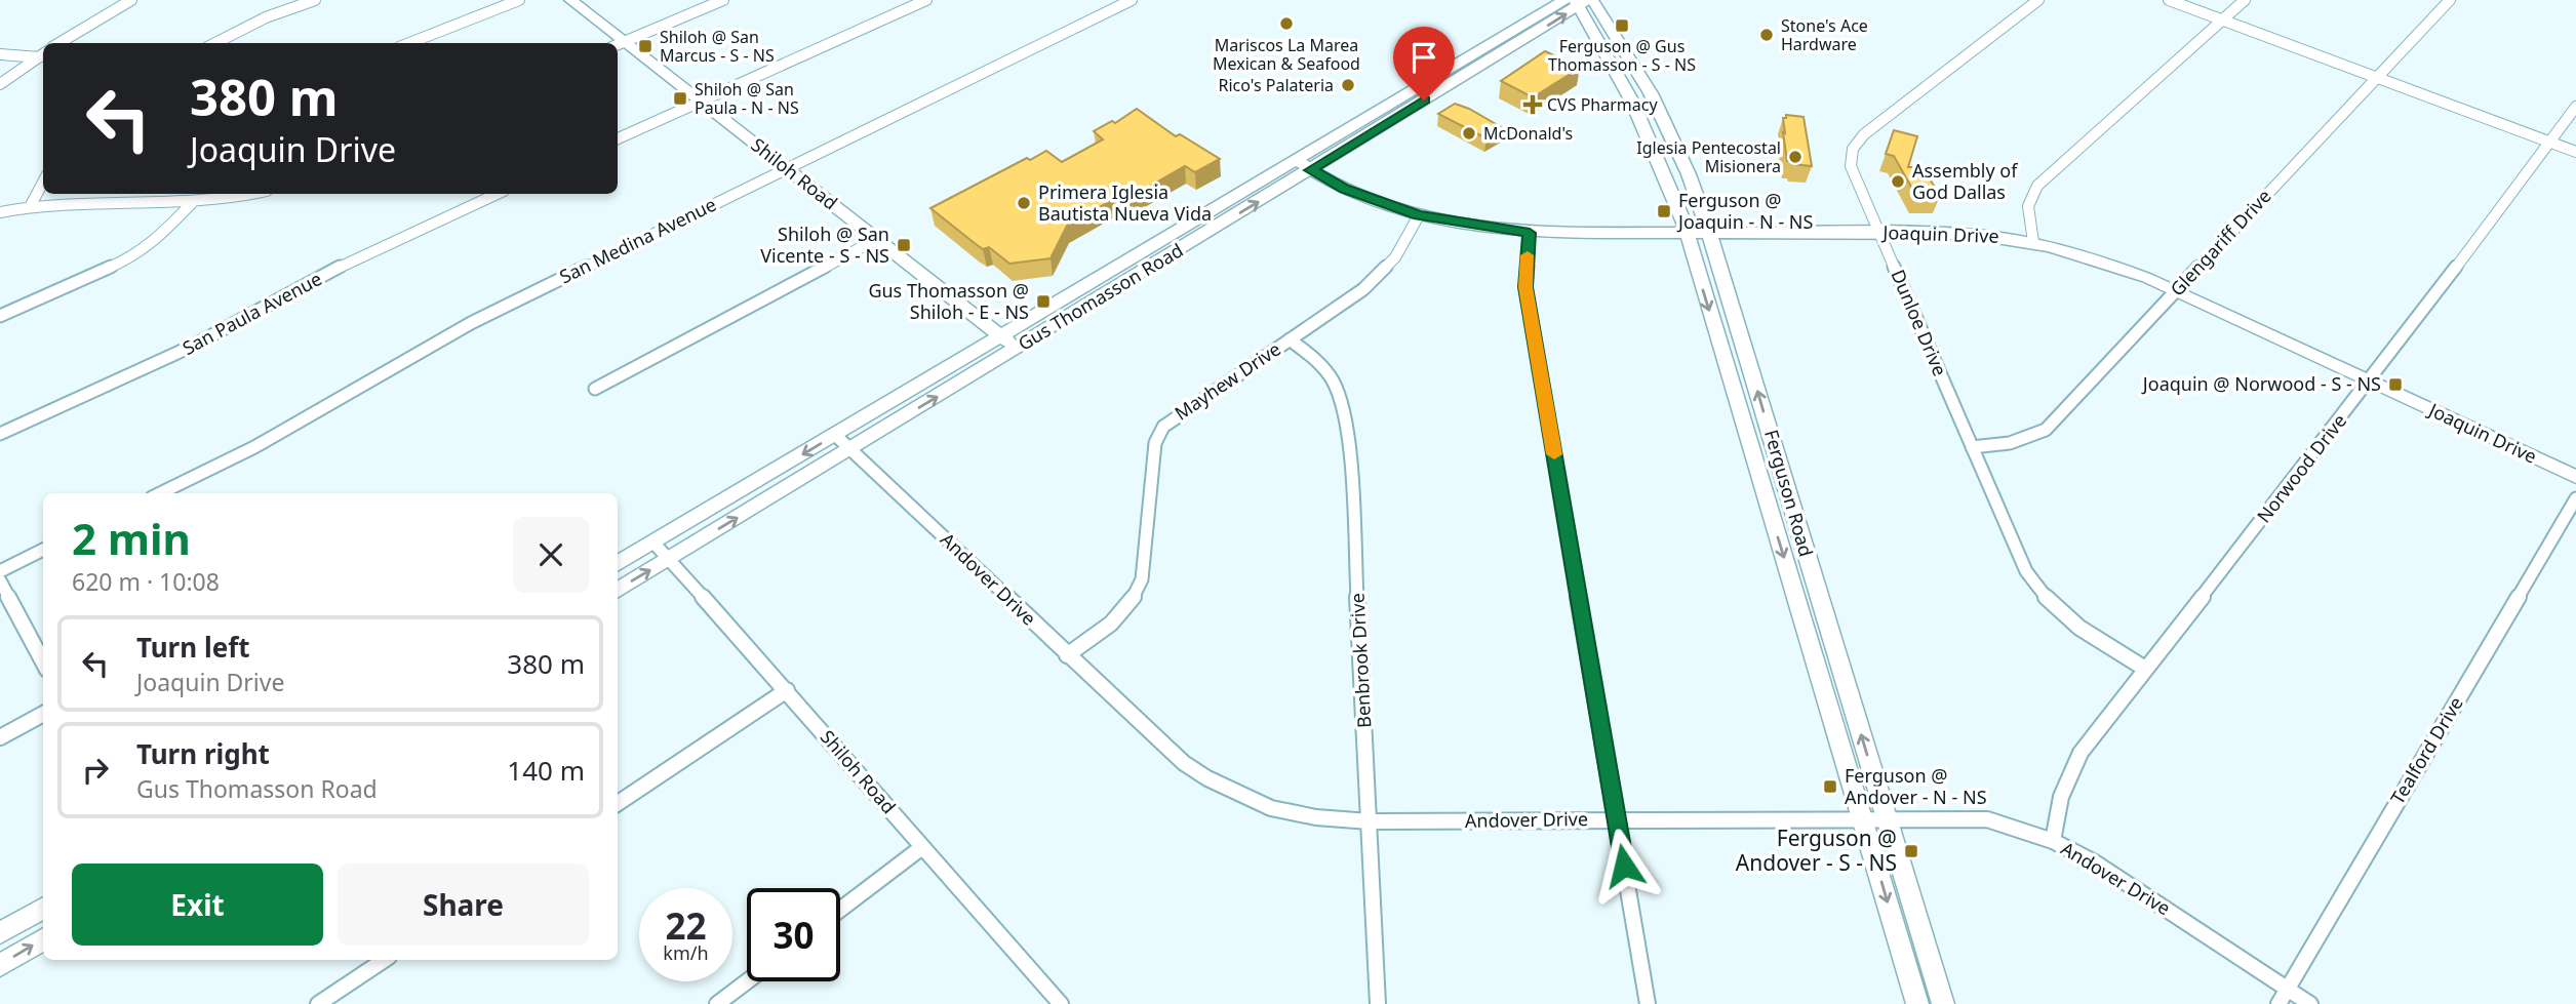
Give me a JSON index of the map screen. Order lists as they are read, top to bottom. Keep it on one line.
{"streets":{"main road":["Shiloh Road","Joaquin Drive","Gus Thomasson Road","Ferguson Road"],"street":["San Medina Avenue","Glengariff Drive","San Paula Avenue","Dunloe Drive","Mayhew Drive","Norwood Drive","Andover Drive","Benbrook Drive","Tealford Drive"]},"crossings":[["Shiloh Road","San Medina Avenue"],["Shiloh Road","Gus Thomasson Road"],["Joaquin Drive","Glengariff Drive"],["Joaquin Drive","Gus Thomasson Road"],["Joaquin Drive","Dunloe Drive"],["Joaquin Drive","Mayhew Drive"],["Joaquin Drive","Norwood Drive"],["Joaquin Drive","Ferguson Road"],["Glengariff Drive","Dunloe Drive"],["Gus Thomasson Road","Ferguson Road"],["Gus Thomasson Road","Andover Drive"],["Dunloe Drive","Norwood Drive"],["Mayhew Drive","Andover Drive"],["Mayhew Drive","Benbrook Drive"],["Norwood Drive","Andover Drive"],["Ferguson Road","Andover Drive"],["Andover Drive","Benbrook Drive"],["Andover Drive","Tealford Drive"]],"places":{"other":["Mariscos La Marea Mexican & Seafood","Stone's Ace Hardware","Rico's Palateria","McDonald's","Iglesia Pentecostal Misionera","Assembly of God Dallas","Primera Iglesia Bautista Nueva Vida"],"transit":["Ferguson @ Gus Thomasson - S - NS","Shiloh @ San Marcus - S - NS","Shiloh @ San Paula - N - NS","Ferguson @ Joaquin - N - NS","Shiloh @ San Vicente - S - NS","Gus Thomasson @ Shiloh - E - NS","Joaquin @ Norwood - S - NS","Ferguson @ Andover - N - NS","Ferguson @ Andover - S - NS"],"health":["CVS Pharmacy"]},"page":{"turn":["380 m","Joaquin Drive"],"heading":["2 min","620 m · 10:08"],"list":[{"name":"Turn left","note":"Joaquin Drive","value":"380 m"},{"name":"Turn right","note":"Gus Thomasson Road","value":"140 m"}],"buttons":["Exit","Share"],"speed":"22 km/h","limit":"30"}}
